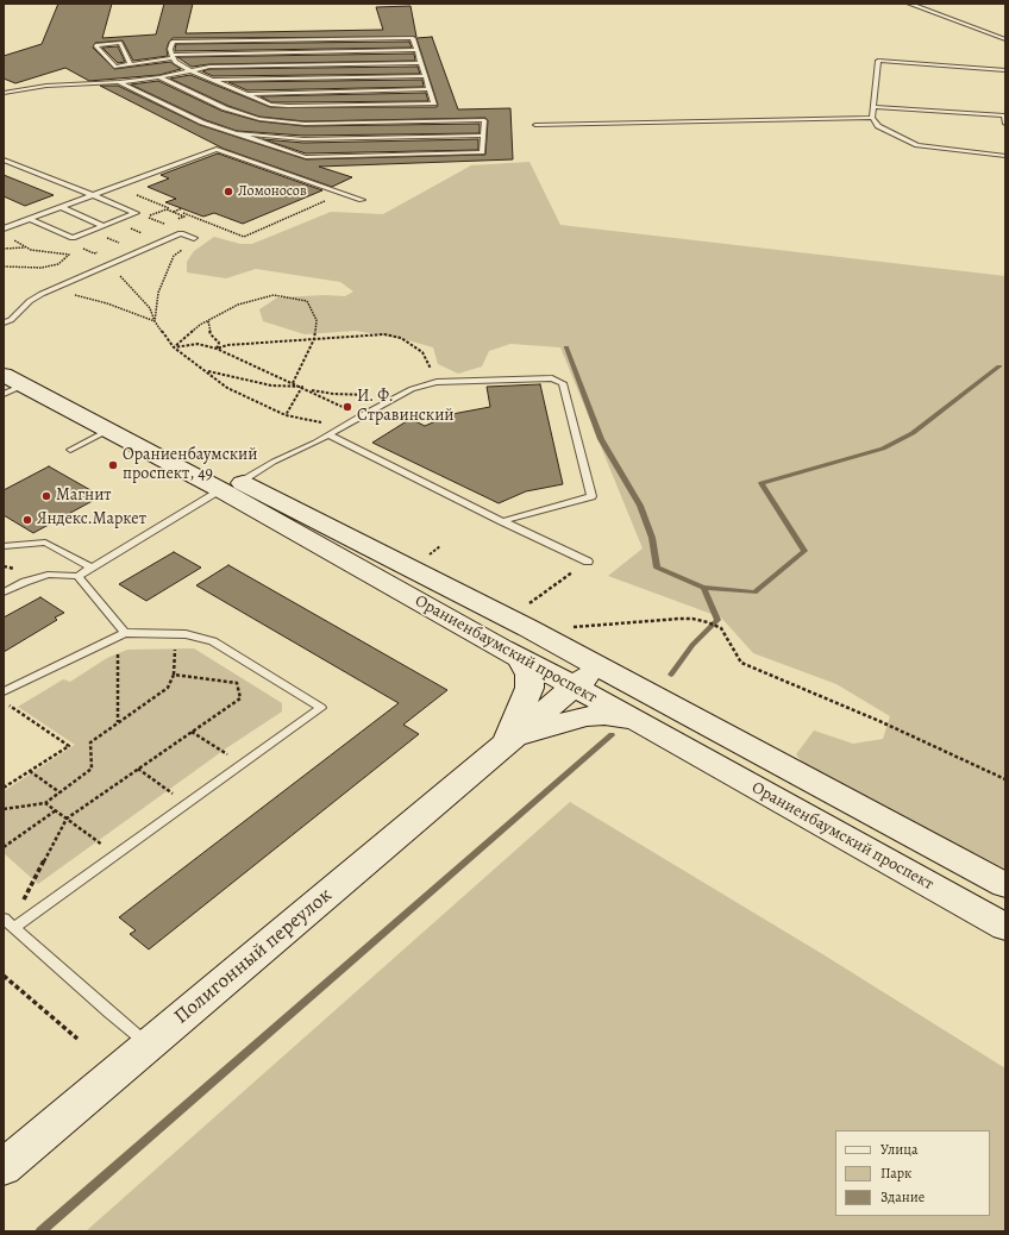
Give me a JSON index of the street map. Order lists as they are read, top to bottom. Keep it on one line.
{"streets":{"main road":["Ораниенбаумский проспект","Полигонный переулок"]},"places":["Ломоносов","И. Ф. Стравинский","Ораниенбаумский проспект, 49","Магнит","Яндекс.Маркет"],"legend":["Улица","Парк","Здание"]}
